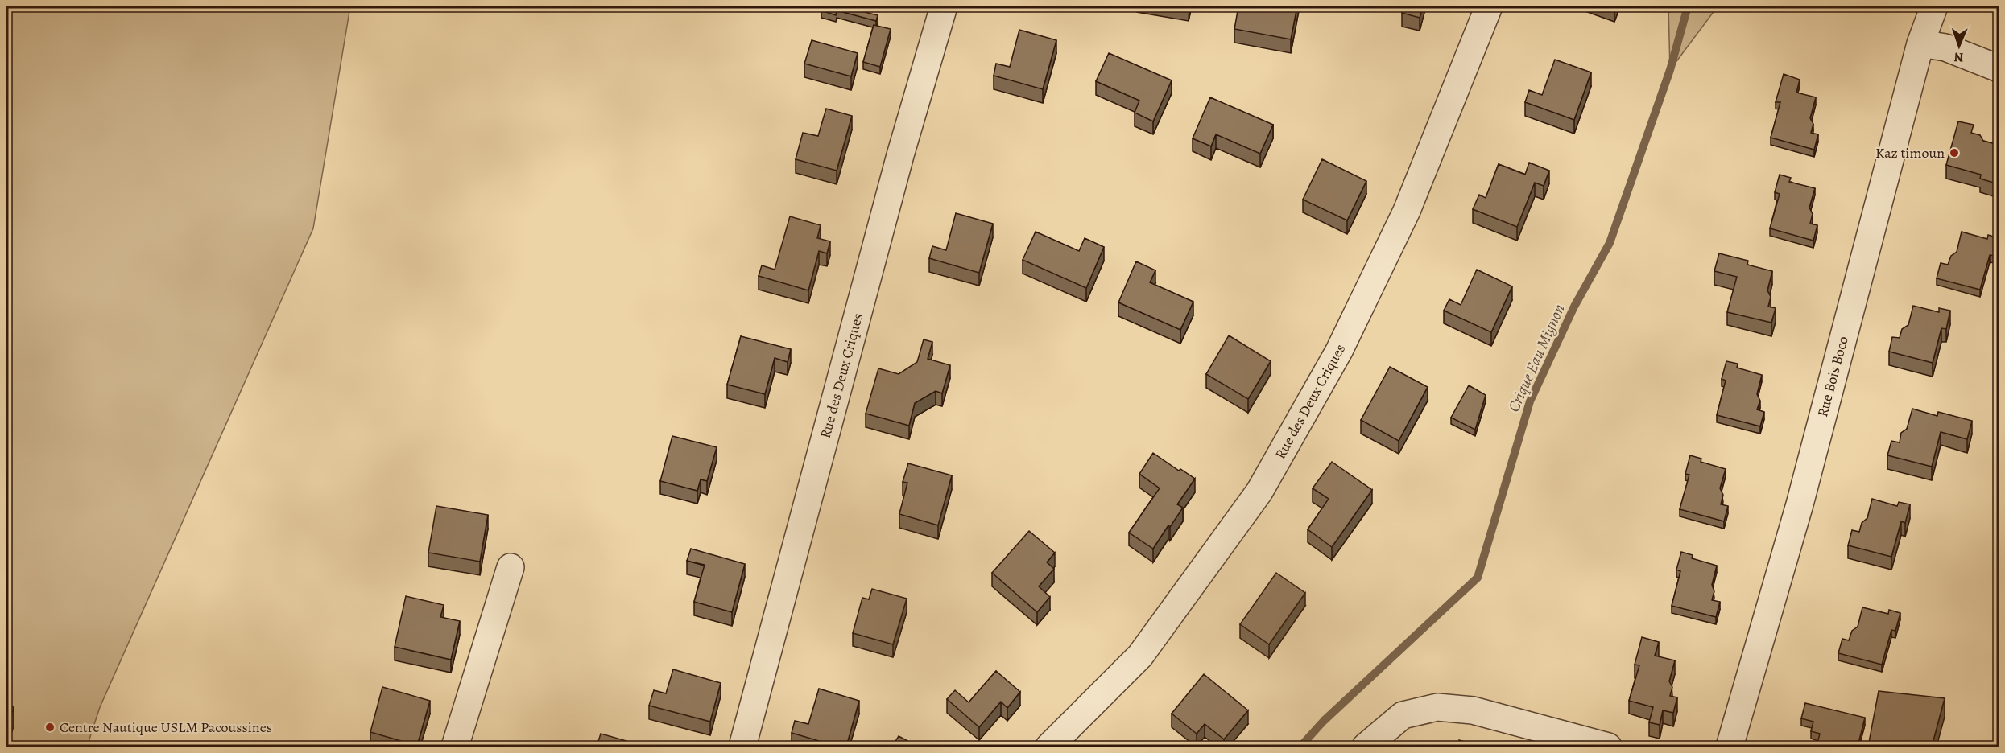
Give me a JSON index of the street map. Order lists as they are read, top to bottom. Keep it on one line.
{"streets":{"street":["Rue des Deux Criques","Rue Bois Boco"]},"water":["Crique Eau Mignon"],"places":["Kaz timoun","Centre Nautique USLM Pacoussines"],"north":"bottom"}
